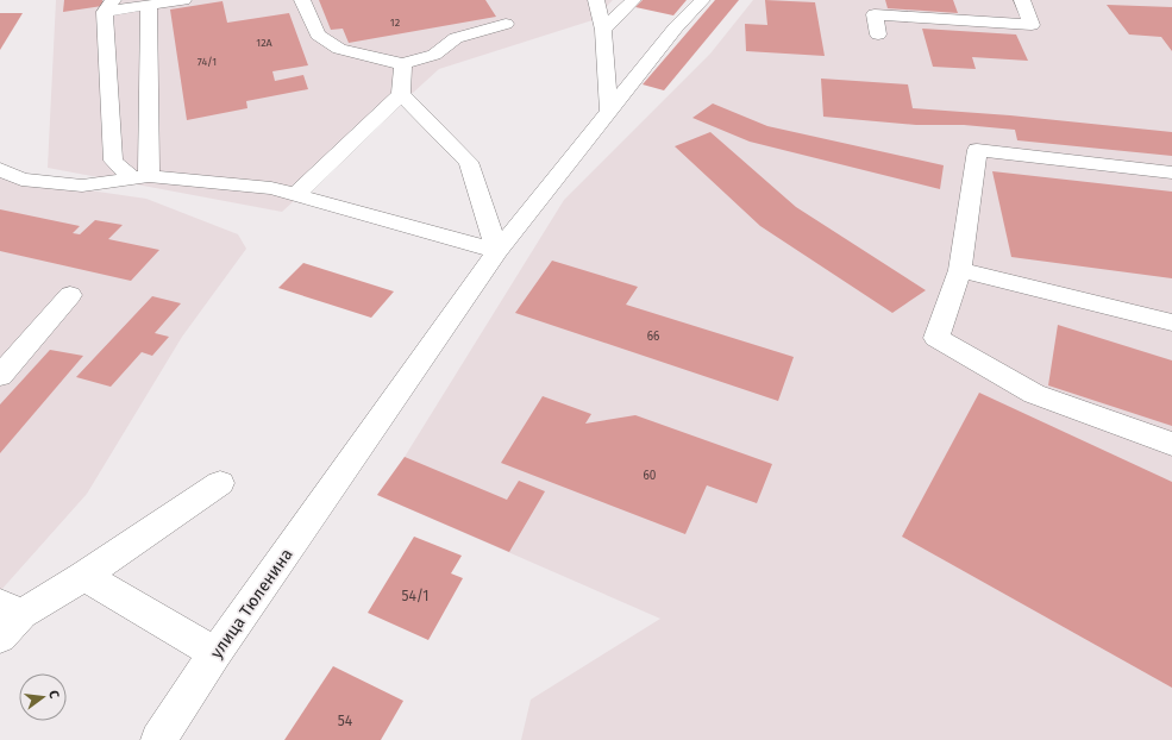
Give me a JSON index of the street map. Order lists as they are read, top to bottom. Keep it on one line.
{"streets":{"street":["улица Тюленина"]},"house_numbers":["12","12А","74/1","66","60","54/1","54"],"north":"right"}
